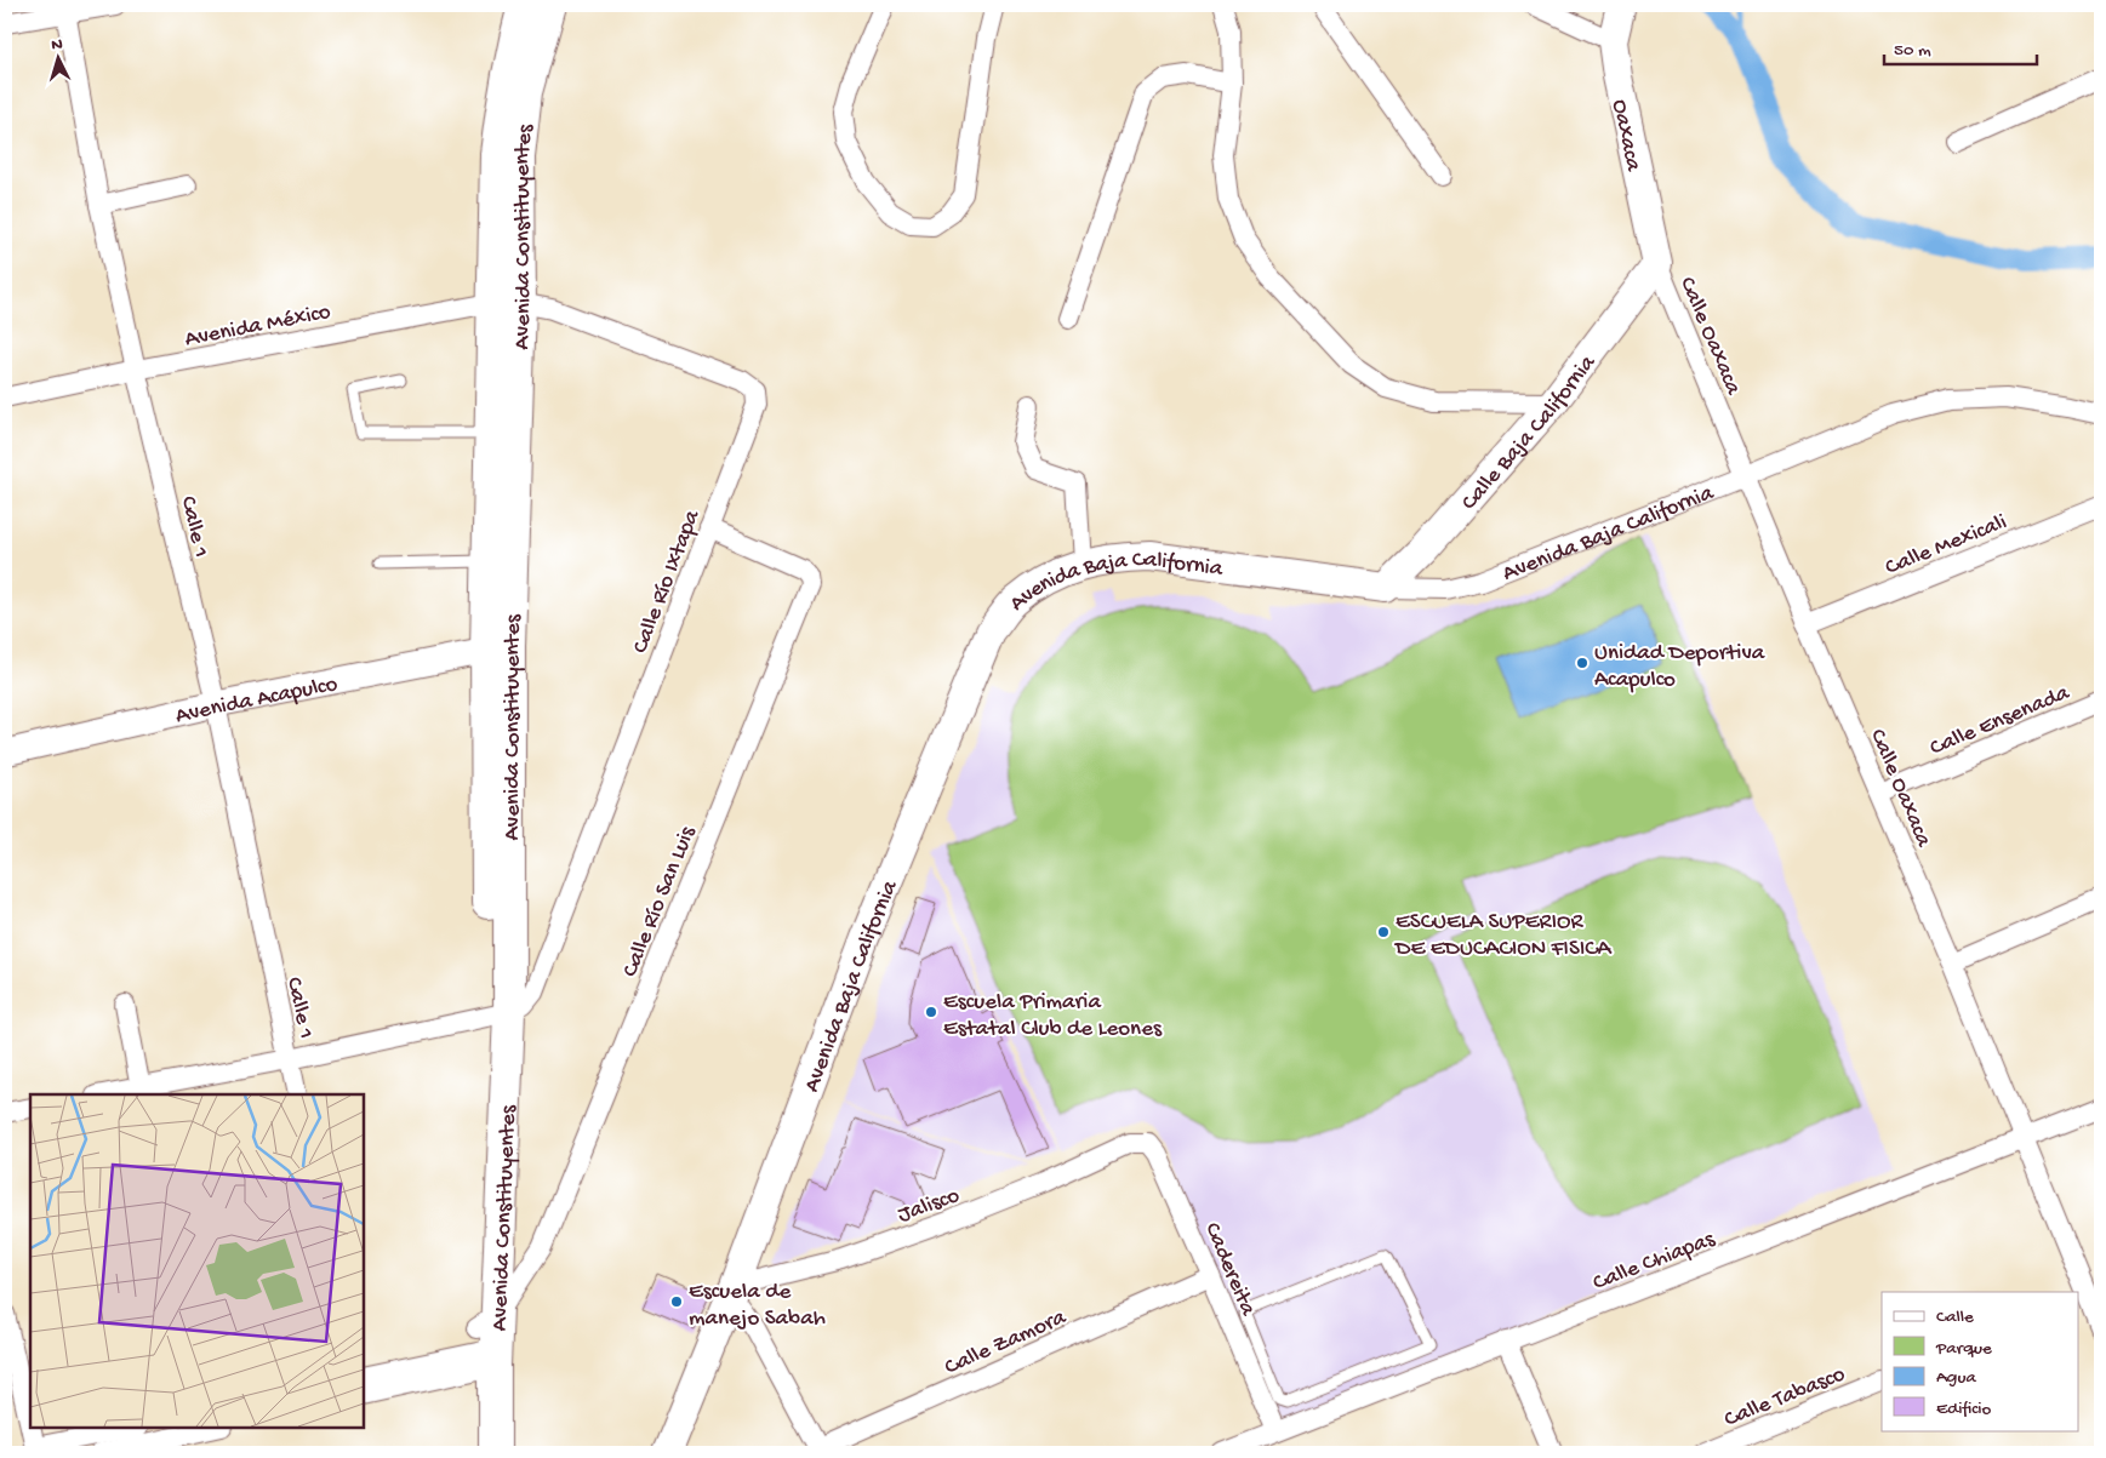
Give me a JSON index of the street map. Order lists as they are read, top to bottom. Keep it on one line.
{"streets":{"main road":["Oaxaca","Avenida Constituyentes","Calle Baja California","Avenida Baja California"],"street":["Avenida México","Calle Oaxaca","Calle 1","Calle Mexicali","Calle Río Ixtapa","Avenida Acapulco","Calle Ensenada","Calle Río San Luis","Jalisco","Calle Chiapas","Cadereita","Calle Zamora","Calle Tabasco"]},"crossings":[["Oaxaca","Calle Oaxaca"],["Oaxaca","Calle Baja California"],["Avenida Constituyentes","Avenida México"],["Avenida Constituyentes","Calle Río Ixtapa"],["Avenida Constituyentes","Avenida Acapulco"],["Avenida Constituyentes","Calle Río San Luis"],["Avenida México","Calle 1"],["Avenida México","Calle Río Ixtapa"],["Calle Oaxaca","Calle Baja California"],["Calle Oaxaca","Avenida Baja California"],["Calle Oaxaca","Calle Mexicali"],["Calle Oaxaca","Calle Ensenada"],["Calle Oaxaca","Calle Chiapas"],["Calle Baja California","Avenida Baja California"],["Calle 1","Avenida Acapulco"],["Avenida Baja California","Jalisco"],["Calle Río Ixtapa","Calle Río San Luis"],["Jalisco","Cadereita"],["Calle Chiapas","Cadereita"],["Cadereita","Calle Zamora"]],"places":["Unidad Deportiva Acapulco","ESCUELA SUPERIOR DE EDUCACION FISICA","Escuela Primaria Estatal Club de Leones","Escuela de manejo Sabah"],"legend":["Calle","Parque","Agua","Edificio"],"scale_bar":"50 m","north":"top"}
